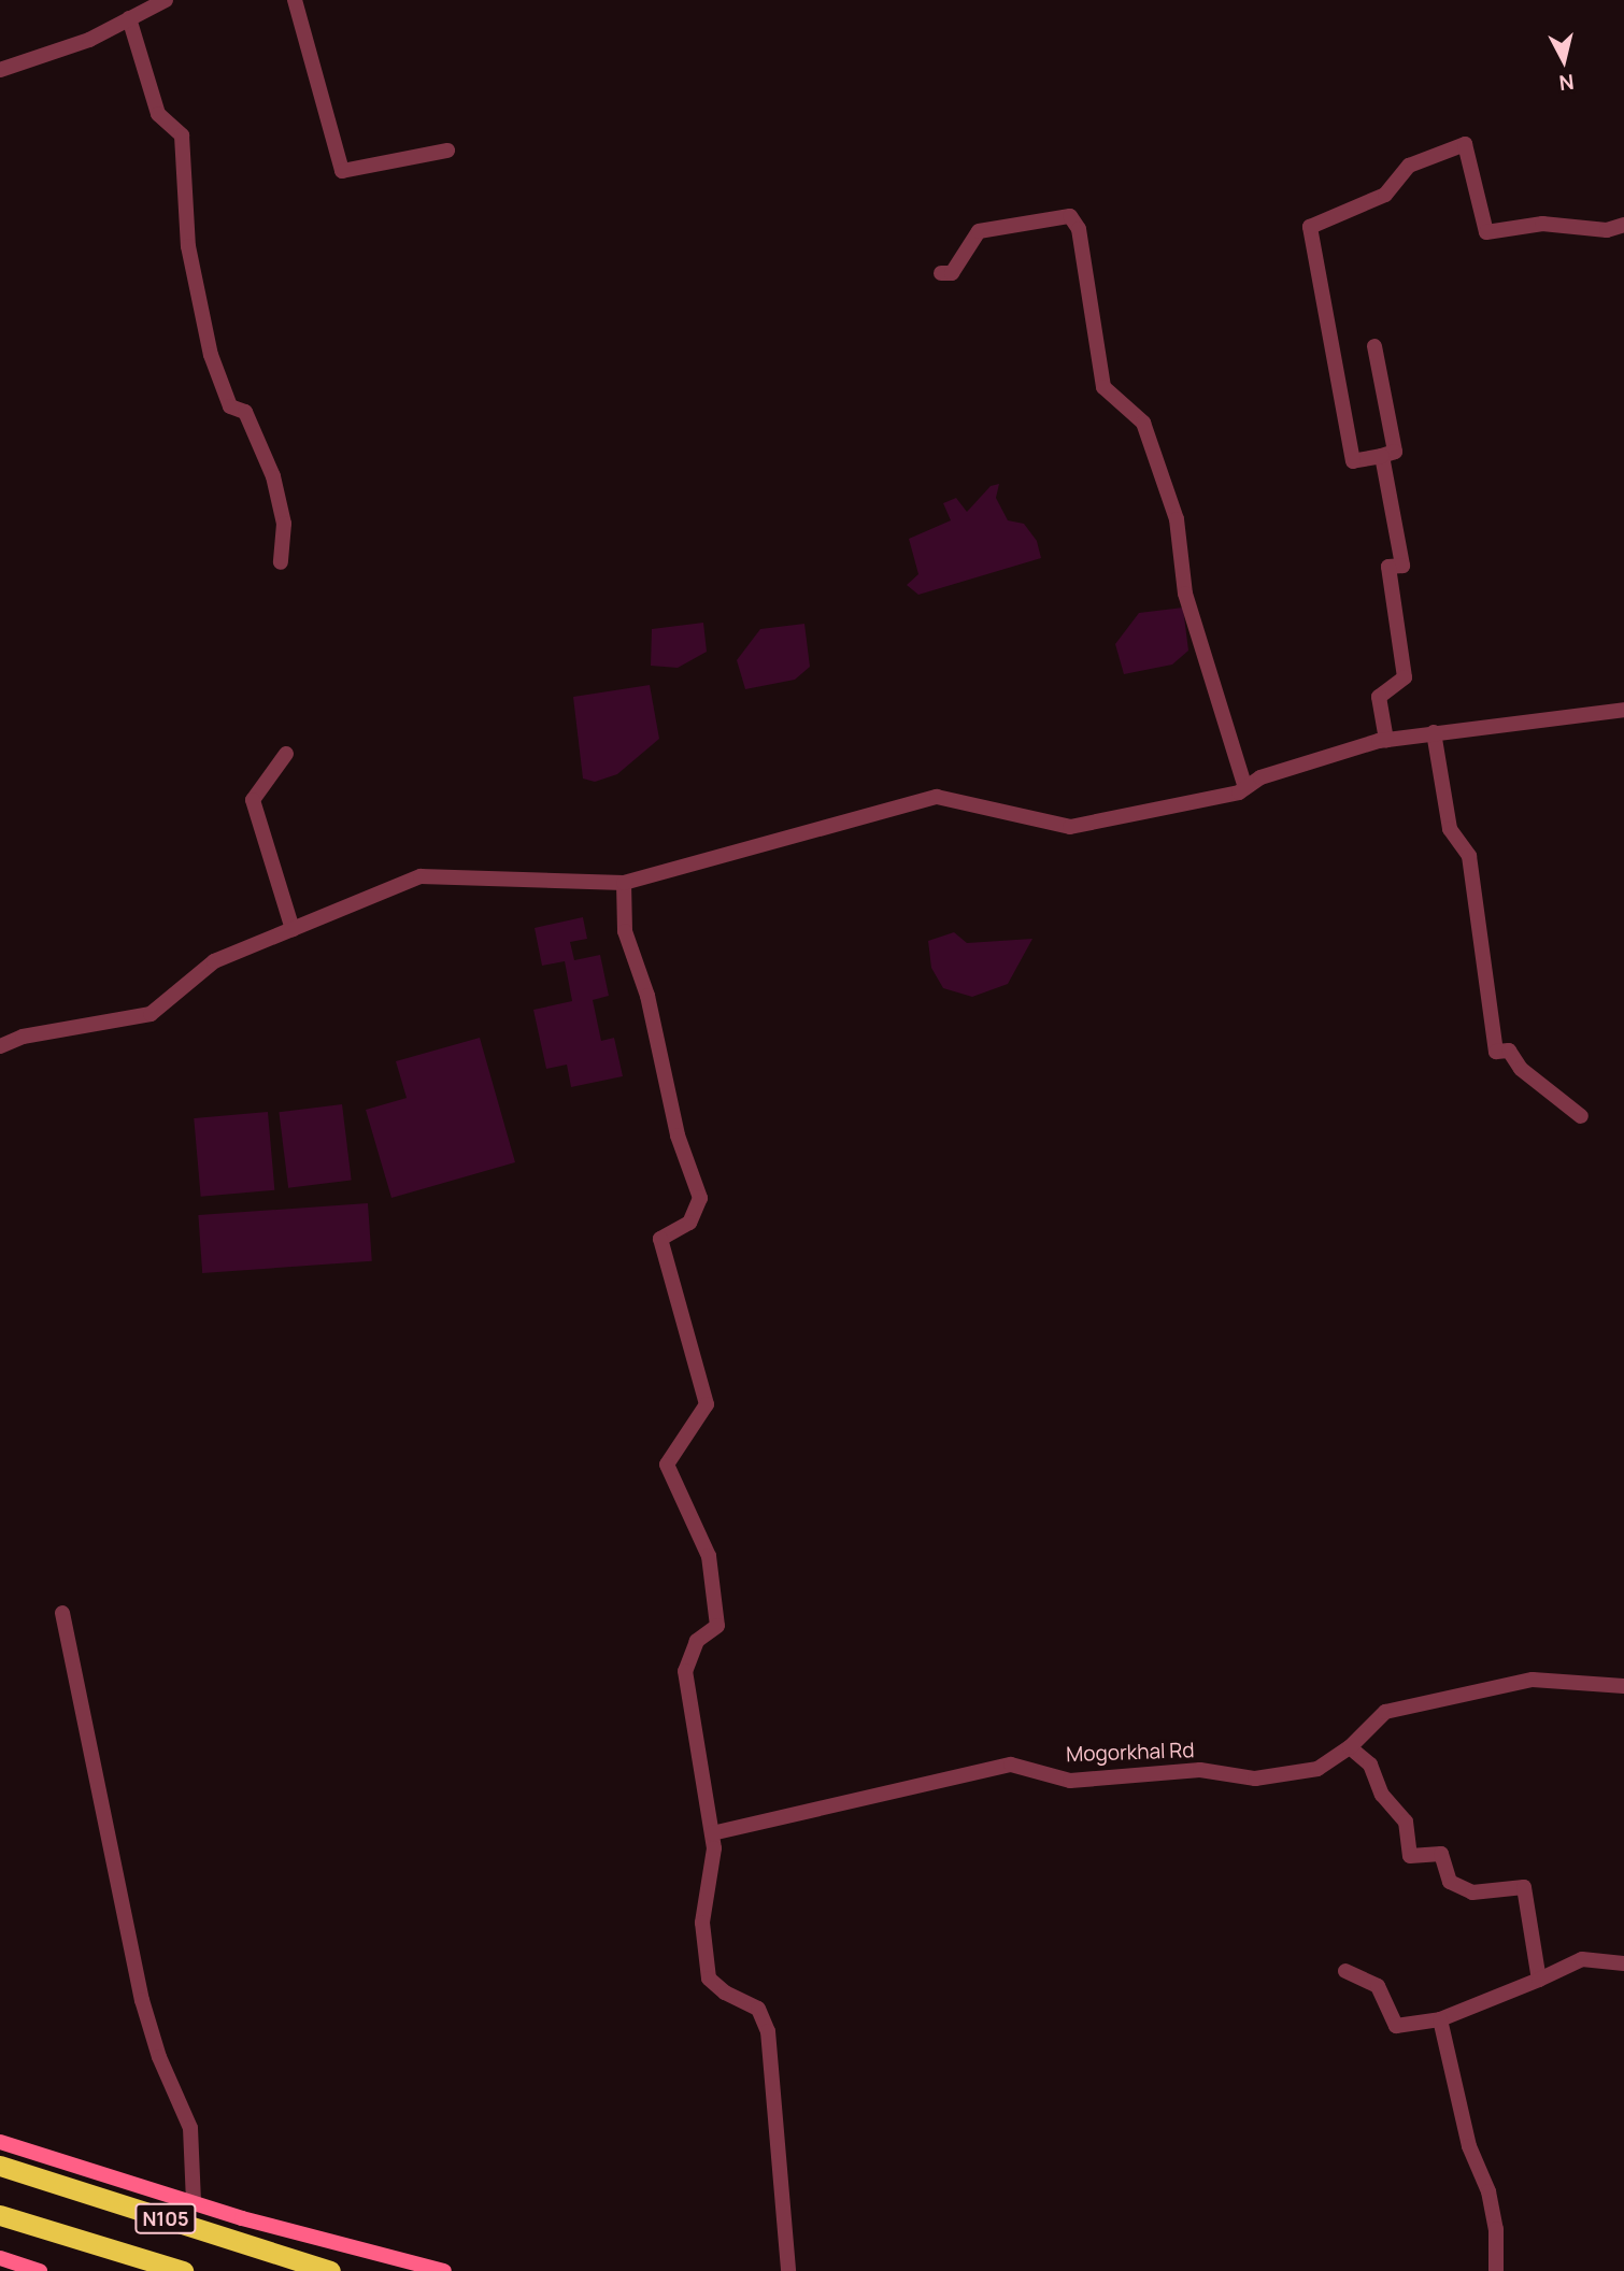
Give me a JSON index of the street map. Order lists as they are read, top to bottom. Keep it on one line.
{"streets":{"highway":["N105"],"street":["Mogorkhal Rd"]},"north":"bottom"}
